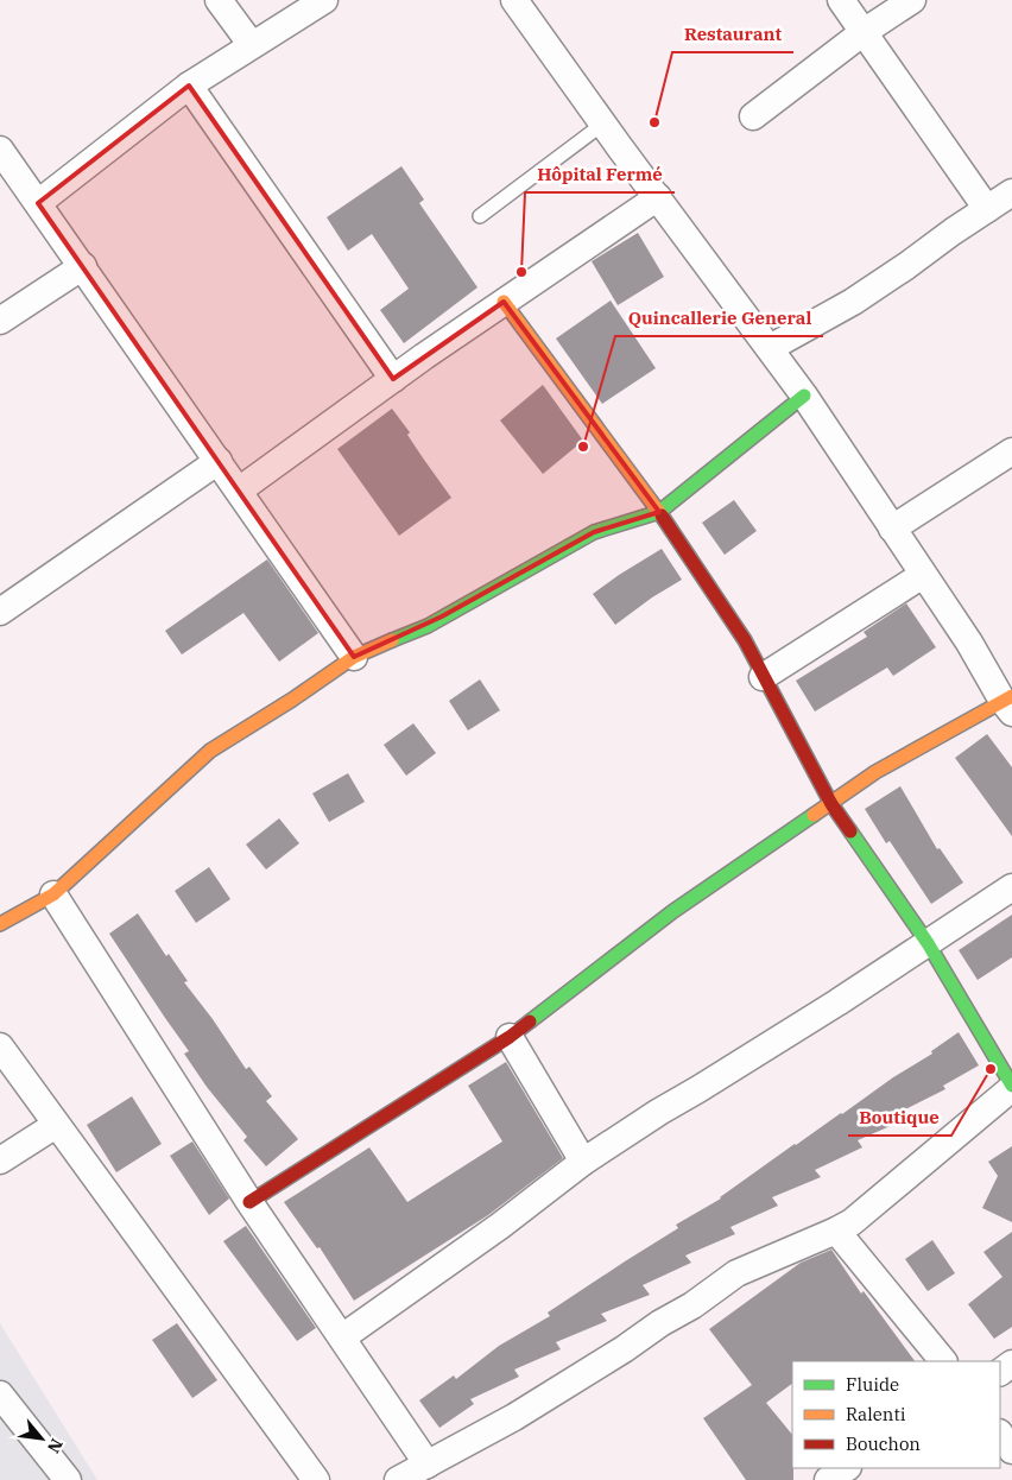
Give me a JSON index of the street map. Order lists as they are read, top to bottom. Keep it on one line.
{"places":["Restaurant","Hôpital Fermé","Quincallerie General","Boutique"],"legend":["Fluide","Ralenti","Bouchon"],"north":"bottom right"}
